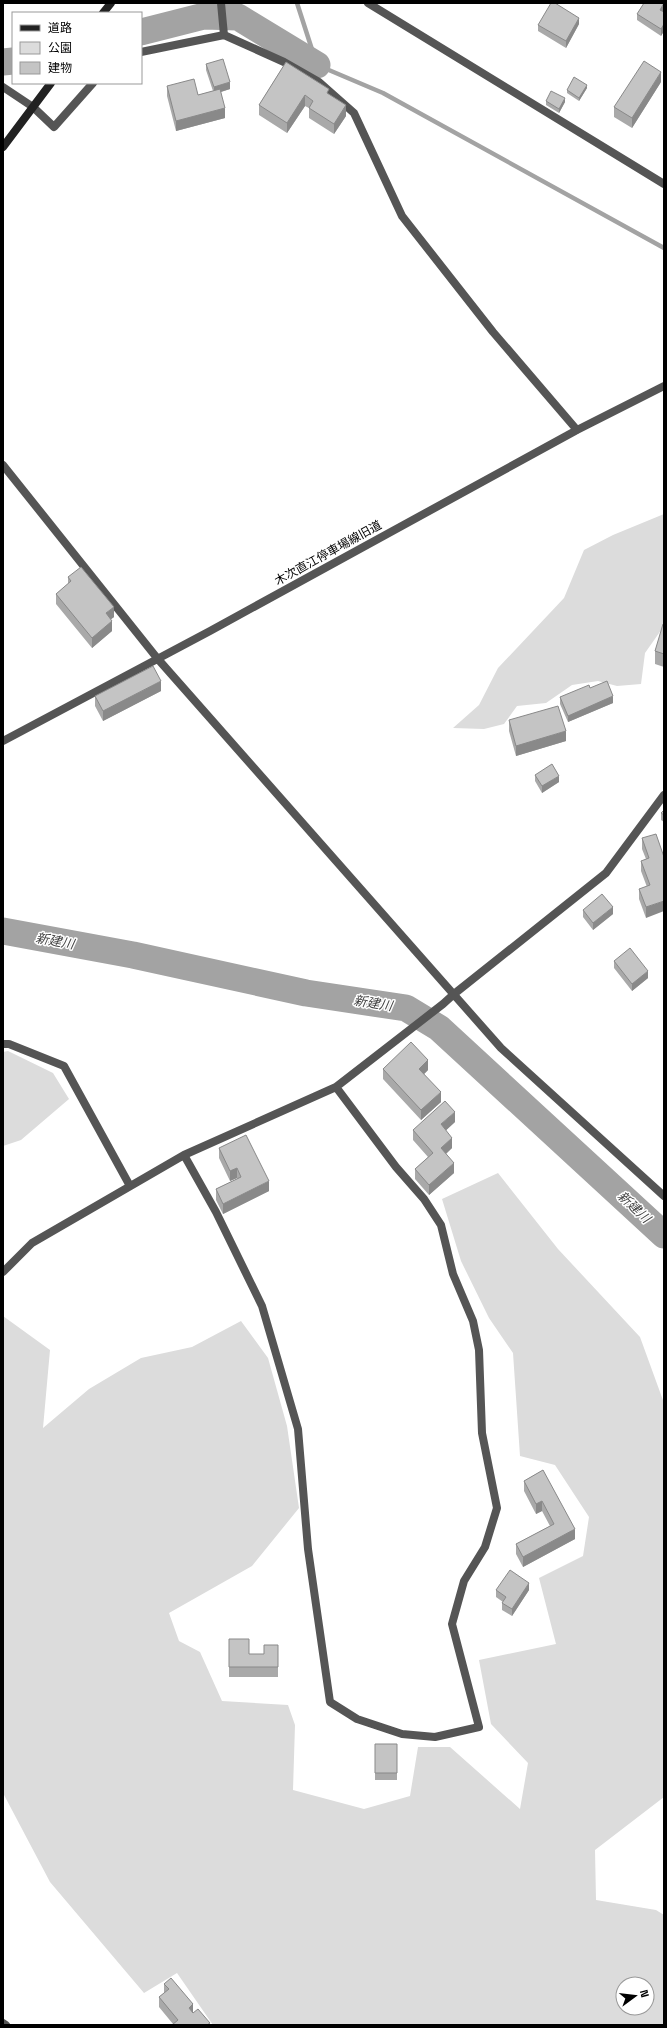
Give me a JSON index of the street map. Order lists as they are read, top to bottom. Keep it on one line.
{"streets":{"street":["木次直江停車場線旧道"]},"water":["新建川"],"legend":["道路","公園","建物"],"north":"right"}
